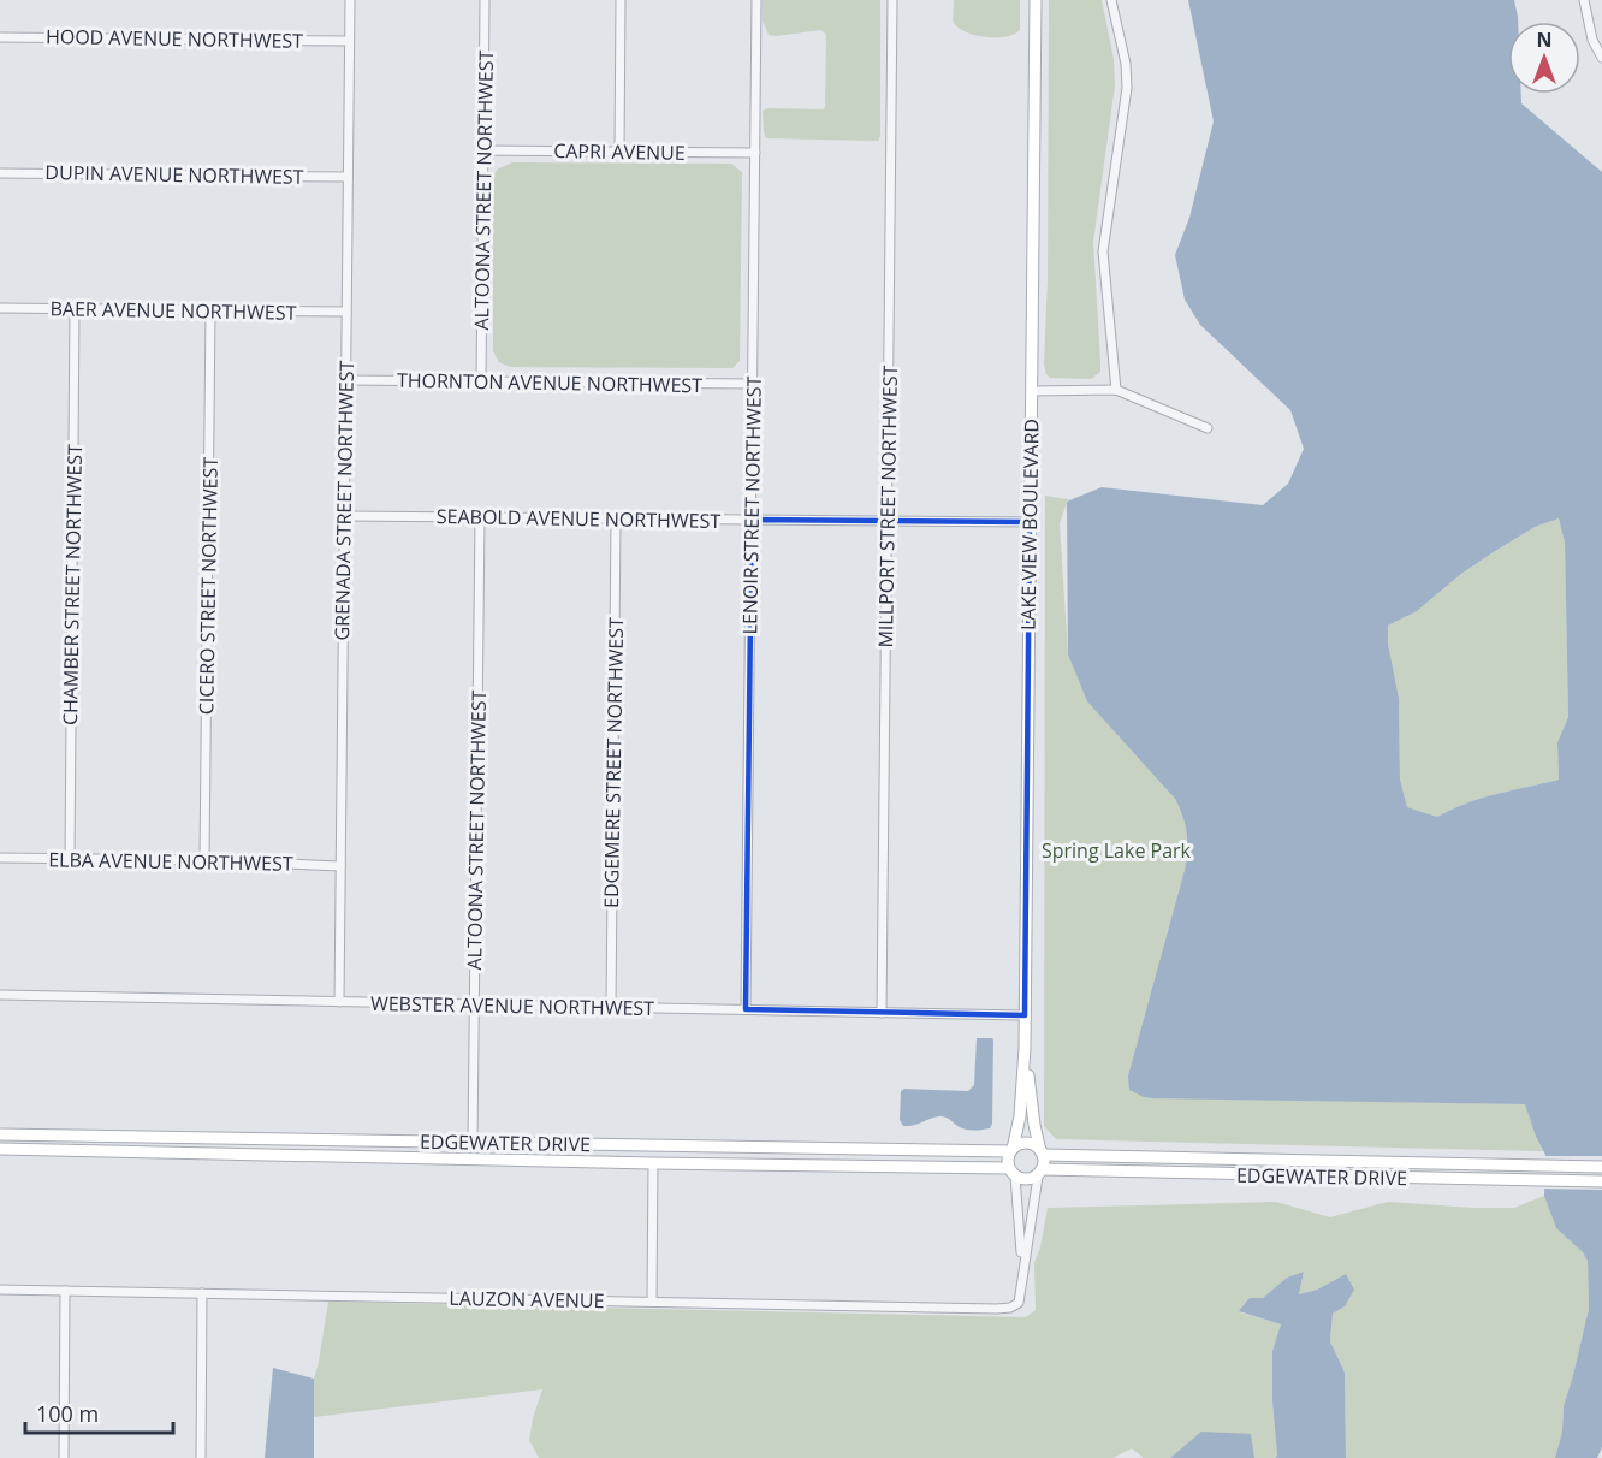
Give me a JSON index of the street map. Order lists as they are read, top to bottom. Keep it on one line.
{"streets":{"street":["HOOD AVENUE NORTHWEST","CAPRI AVENUE","DUPIN AVENUE NORTHWEST","ALTOONA STREET NORTHWEST","BAER AVENUE NORTHWEST","THORNTON AVENUE NORTHWEST","GRENADA STREET NORTHWEST","LENOIR STREET NORTHWEST","MILLPORT STREET NORTHWEST","SEABOLD AVENUE NORTHWEST","LAKE VIEW BOULEVARD","CHAMBER STREET NORTHWEST","CICERO STREET NORTHWEST","EDGEMERE STREET NORTHWEST","ELBA AVENUE NORTHWEST","WEBSTER AVENUE NORTHWEST","EDGEWATER DRIVE","LAUZON AVENUE"]},"crossings":[["HOOD AVENUE NORTHWEST","GRENADA STREET NORTHWEST"],["CAPRI AVENUE","ALTOONA STREET NORTHWEST"],["CAPRI AVENUE","LENOIR STREET NORTHWEST"],["DUPIN AVENUE NORTHWEST","GRENADA STREET NORTHWEST"],["ALTOONA STREET NORTHWEST","THORNTON AVENUE NORTHWEST"],["ALTOONA STREET NORTHWEST","SEABOLD AVENUE NORTHWEST"],["ALTOONA STREET NORTHWEST","WEBSTER AVENUE NORTHWEST"],["ALTOONA STREET NORTHWEST","EDGEWATER DRIVE"],["BAER AVENUE NORTHWEST","GRENADA STREET NORTHWEST"],["BAER AVENUE NORTHWEST","CHAMBER STREET NORTHWEST"],["BAER AVENUE NORTHWEST","CICERO STREET NORTHWEST"],["THORNTON AVENUE NORTHWEST","GRENADA STREET NORTHWEST"],["THORNTON AVENUE NORTHWEST","LENOIR STREET NORTHWEST"],["GRENADA STREET NORTHWEST","SEABOLD AVENUE NORTHWEST"],["GRENADA STREET NORTHWEST","ELBA AVENUE NORTHWEST"],["GRENADA STREET NORTHWEST","WEBSTER AVENUE NORTHWEST"],["LENOIR STREET NORTHWEST","SEABOLD AVENUE NORTHWEST"],["LENOIR STREET NORTHWEST","WEBSTER AVENUE NORTHWEST"],["MILLPORT STREET NORTHWEST","SEABOLD AVENUE NORTHWEST"],["MILLPORT STREET NORTHWEST","WEBSTER AVENUE NORTHWEST"],["SEABOLD AVENUE NORTHWEST","LAKE VIEW BOULEVARD"],["SEABOLD AVENUE NORTHWEST","EDGEMERE STREET NORTHWEST"],["LAKE VIEW BOULEVARD","WEBSTER AVENUE NORTHWEST"],["LAKE VIEW BOULEVARD","EDGEWATER DRIVE"],["LAKE VIEW BOULEVARD","LAUZON AVENUE"],["CHAMBER STREET NORTHWEST","ELBA AVENUE NORTHWEST"],["CICERO STREET NORTHWEST","ELBA AVENUE NORTHWEST"],["EDGEMERE STREET NORTHWEST","WEBSTER AVENUE NORTHWEST"],["EDGEWATER DRIVE","LAUZON AVENUE"]],"parks":["Spring Lake Park"],"scale_bar":"100 m","north":"top"}
